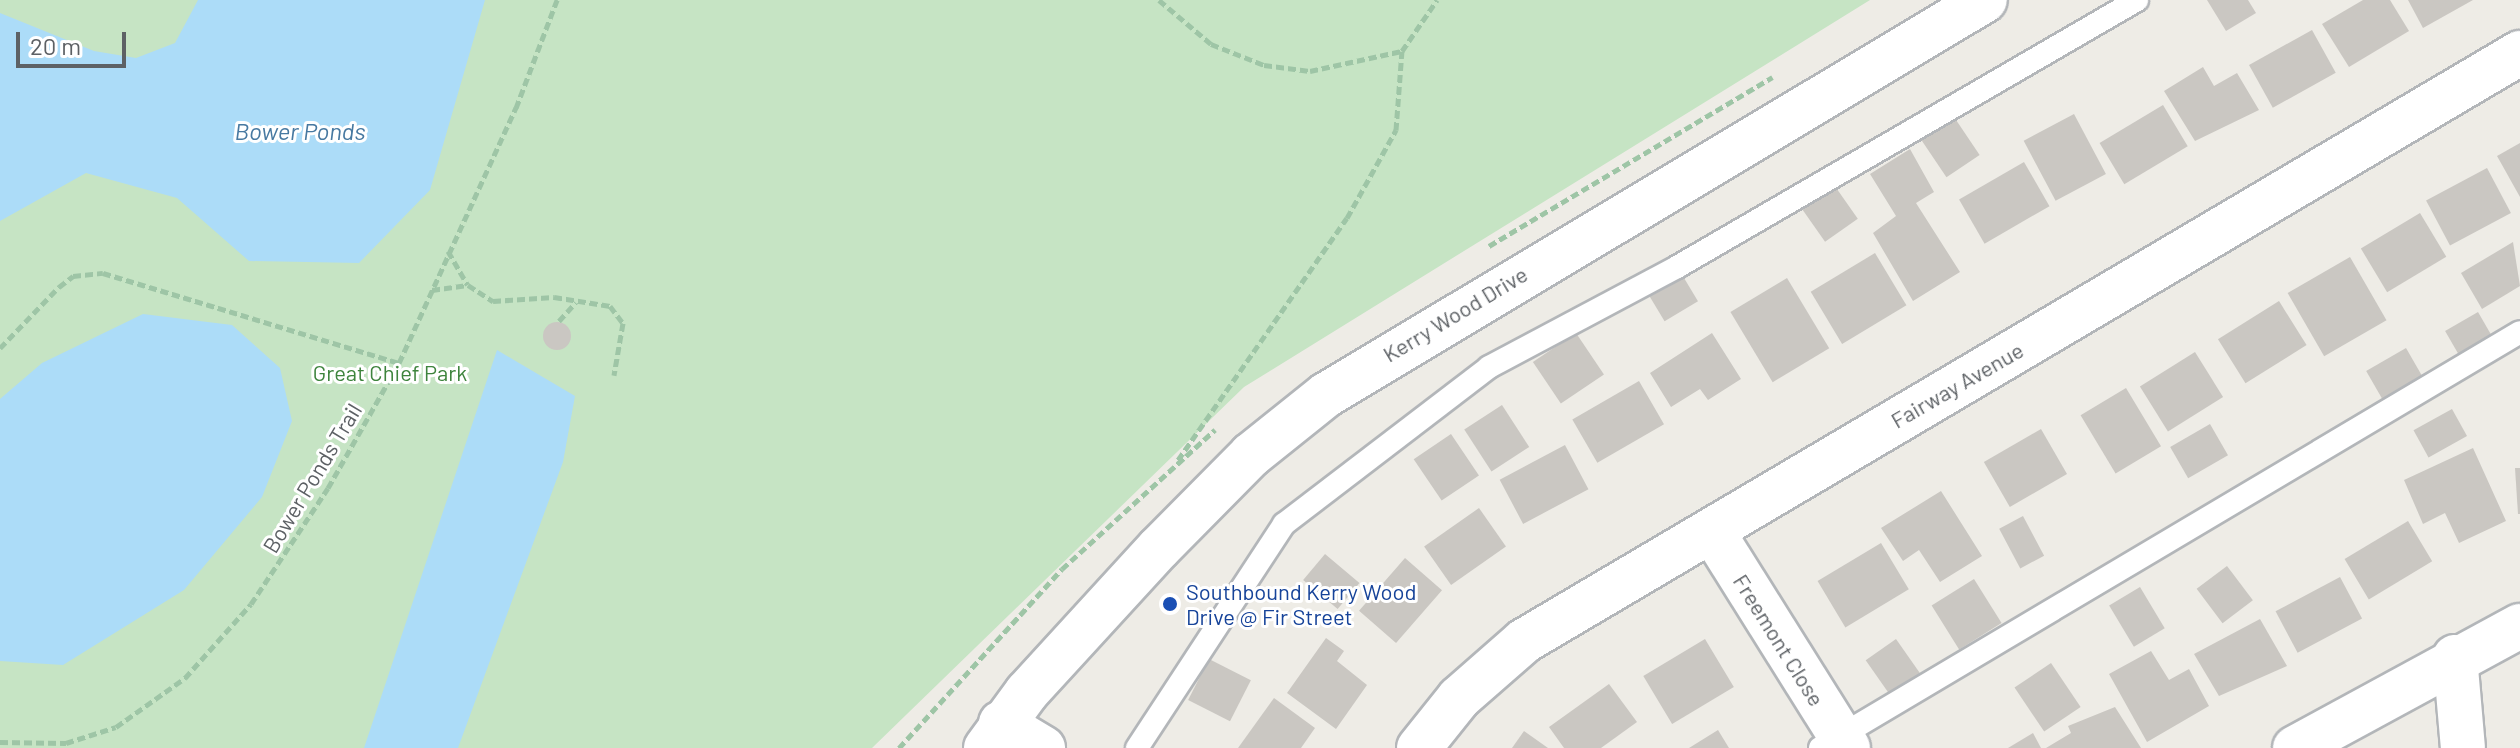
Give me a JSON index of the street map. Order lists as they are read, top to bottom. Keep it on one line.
{"streets":{"street":["Kerry Wood Drive","Fairway Avenue","Freemont Close"],"path":["Bower Ponds Trail"]},"crossings":[["Fairway Avenue","Freemont Close"]],"water":["Bower Ponds"],"parks":["Great Chief Park"],"places":["Southbound Kerry Wood Drive @ Fir Street"],"scale_bar":"20 m"}
